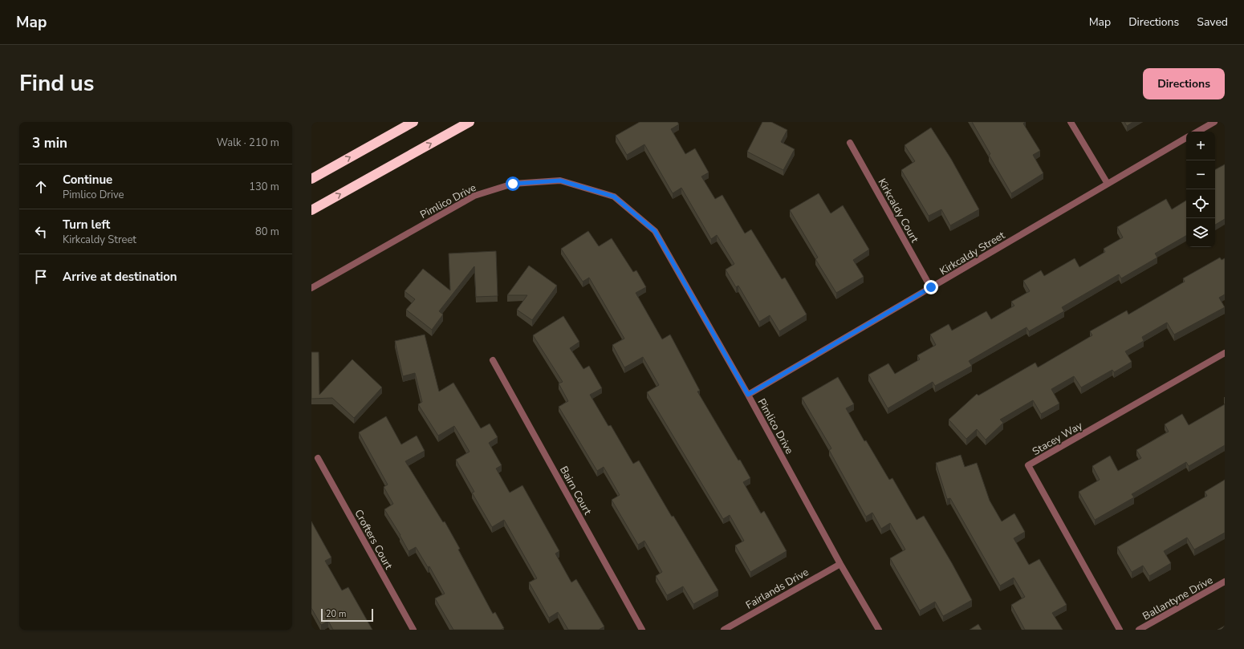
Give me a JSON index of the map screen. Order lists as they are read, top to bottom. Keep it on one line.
{"streets":{"street":["Pimlico Drive","Kirkcaldy Court","Kirkcaldy Street","Stacey Way","Bairn Court","Crofters Court","Fairlands Drive","Ballantyne Drive"]},"crossings":[["Pimlico Drive","Kirkcaldy Street"],["Pimlico Drive","Fairlands Drive"],["Kirkcaldy Court","Kirkcaldy Street"]],"scale_bar":"20 m","page":{"header":"Map","nav":["Map","Directions","Saved"],"title":"Find us","buttons":"Directions","heading":["3 min","Walk · 210 m"],"map_buttons":["+","−"],"list":[["Continue","Pimlico Drive","130 m"],["Turn left","Kirkcaldy Street","80 m"],"Arrive at destination"],"scale":"20 m"}}
